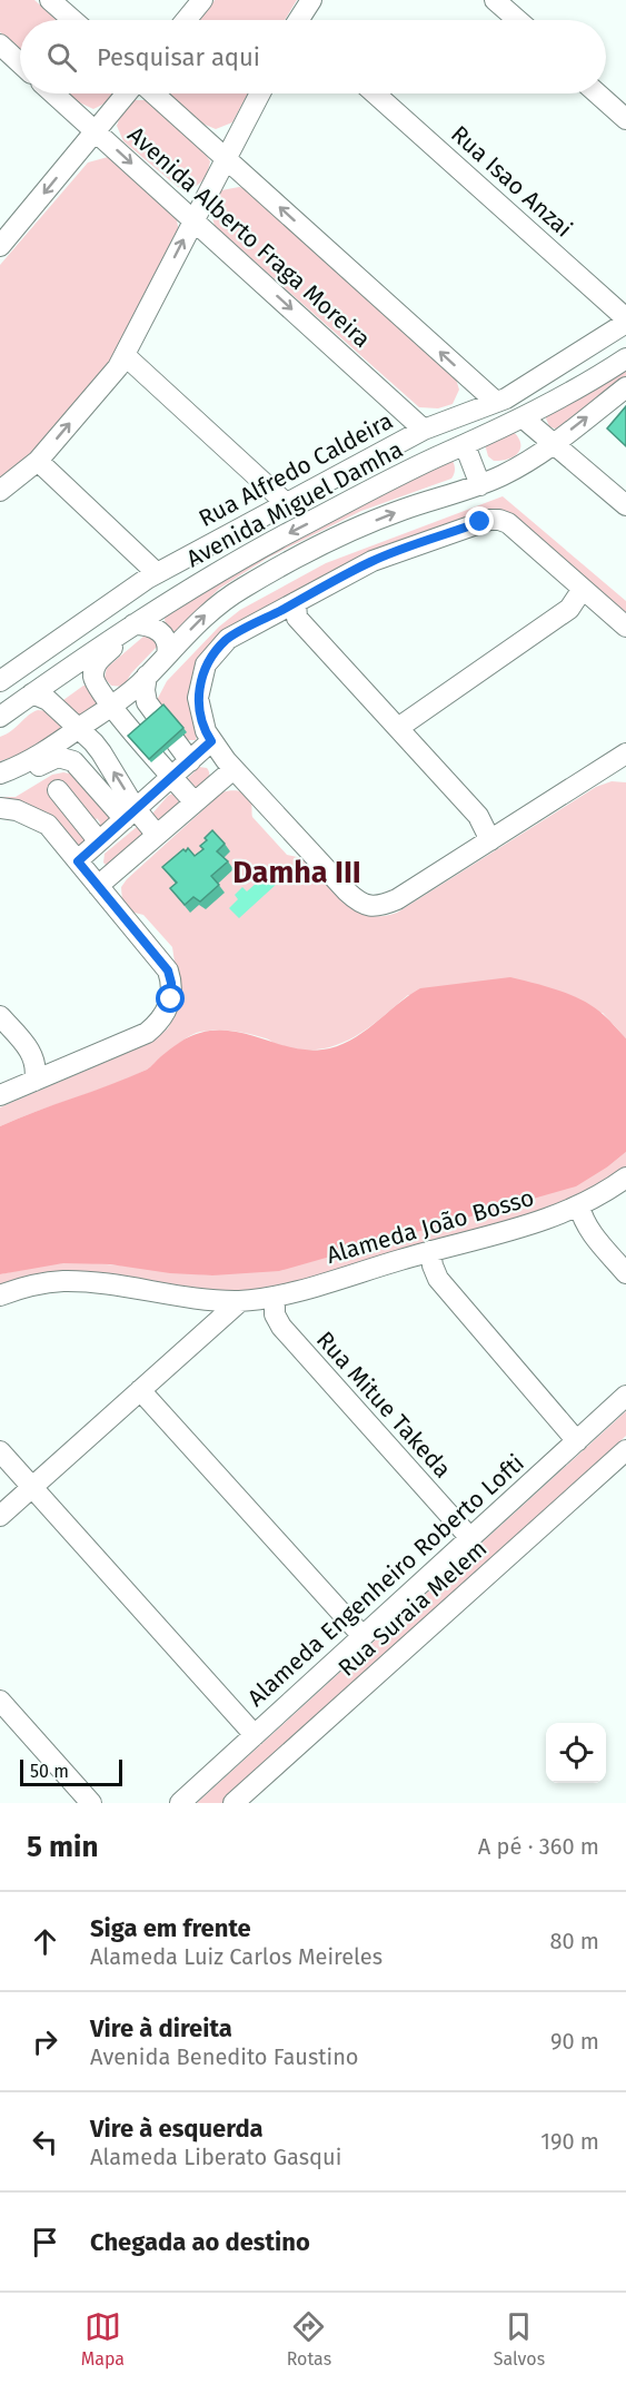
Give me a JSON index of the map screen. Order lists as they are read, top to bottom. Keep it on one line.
{"streets":{"street":["Rua Isao Anzai","Avenida Alberto Fraga Moreira","Rua Alfredo Caldeira","Avenida Miguel Damha","Alameda João Bosso","Rua Mitue Takeda","Alameda Engenheiro Roberto Lofti","Rua Suraia Melem"]},"crossings":[["Rua Isao Anzai","Rua Alfredo Caldeira"],["Avenida Alberto Fraga Moreira","Rua Alfredo Caldeira"],["Alameda João Bosso","Rua Mitue Takeda"],["Rua Mitue Takeda","Alameda Engenheiro Roberto Lofti"]],"districts":["Damha III"],"scale_bar":"50 m","page":{"search":"Pesquisar aqui","scale":"50 m","heading":["5 min","A pé · 360 m"],"list":[["Siga em frente","Alameda Luiz Carlos Meireles","80 m"],["Vire à direita","Avenida Benedito Faustino","90 m"],["Vire à esquerda","Alameda Liberato Gasqui","190 m"],"Chegada ao destino"],"nav":["Mapa","Rotas","Salvos"]}}
